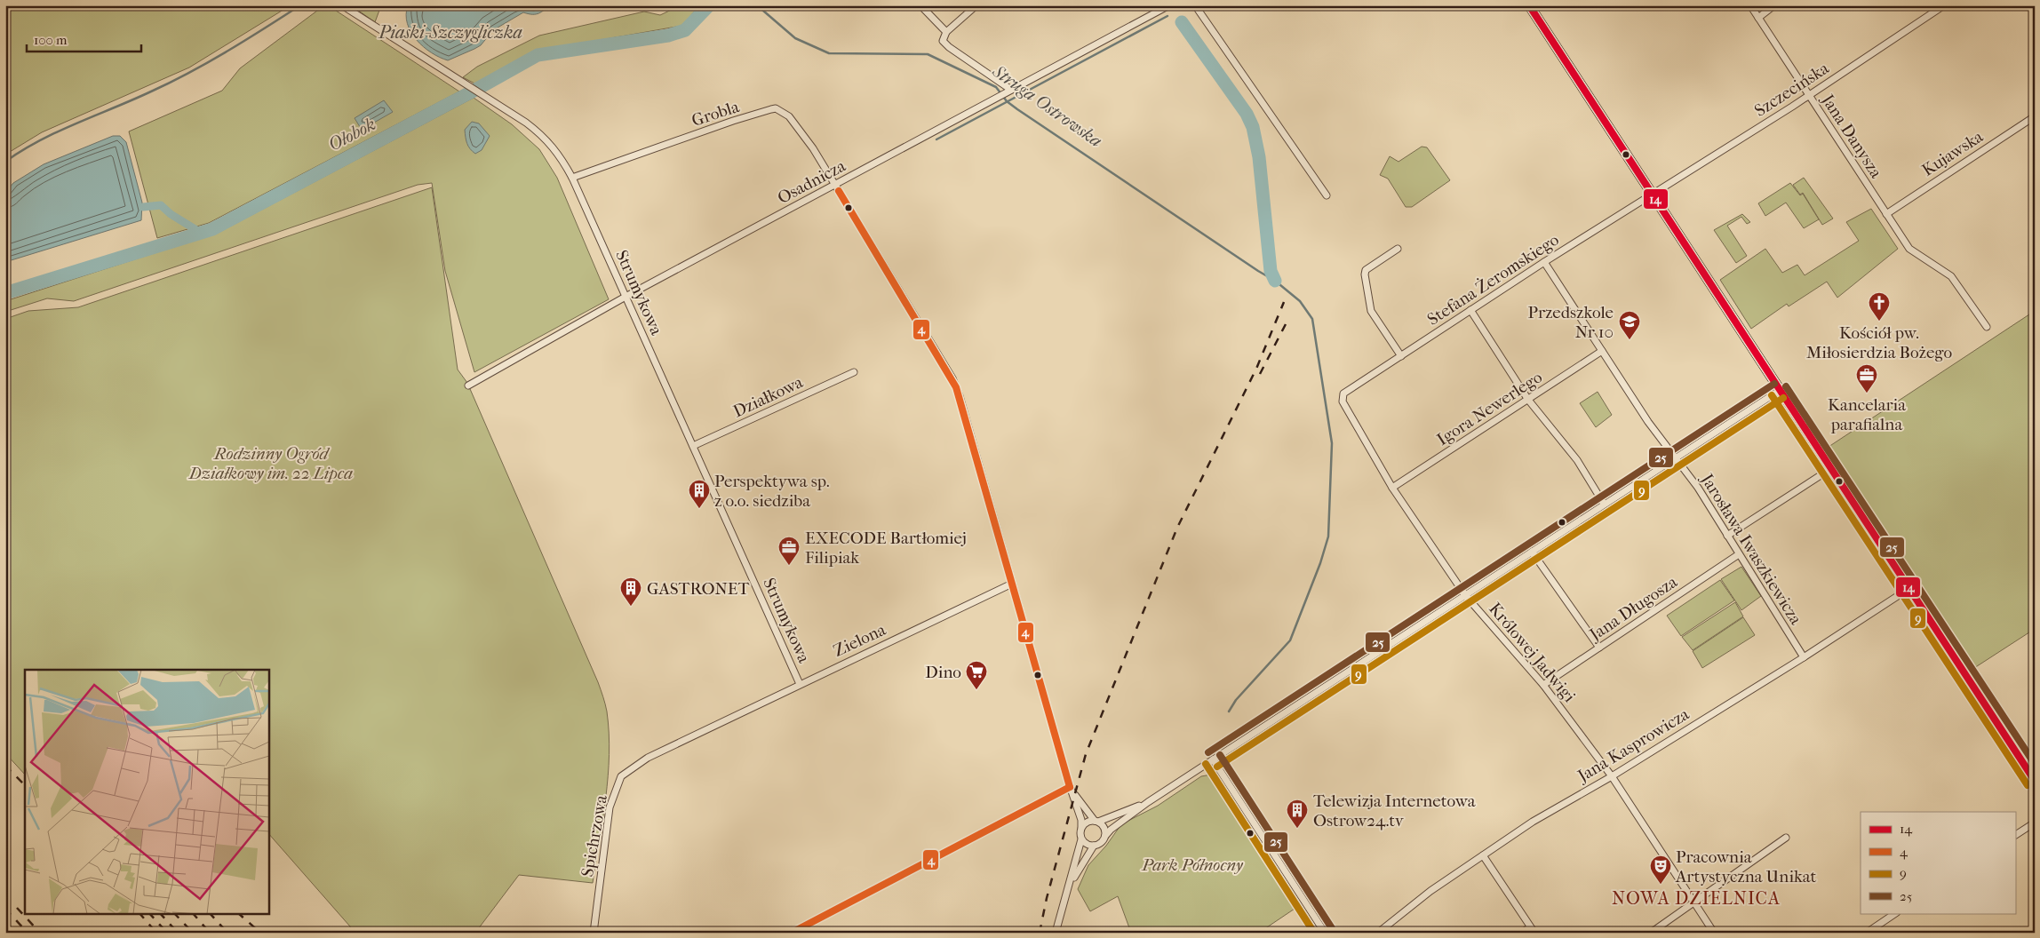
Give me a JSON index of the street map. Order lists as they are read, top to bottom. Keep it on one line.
{"streets":{"street":["Szczecińska","Grobla","Jana Danysza","Kujawska","Osadnicza","Stefana Żeromskiego","Strumykowa","Działkowa","Igora Newerlego","Jarosława Iwaszkiewicza","Jana Długosza","Zielona","Królowej Jadwigi","Jana Kasprowicza","Spichrzowa"]},"crossings":[["Szczecińska","Jana Danysza"],["Szczecińska","Stefana Żeromskiego"],["Grobla","Osadnicza"],["Grobla","Strumykowa"],["Jana Danysza","Kujawska"],["Osadnicza","Strumykowa"],["Stefana Żeromskiego","Jarosława Iwaszkiewicza"],["Stefana Żeromskiego","Królowej Jadwigi"],["Strumykowa","Działkowa"],["Strumykowa","Zielona"],["Igora Newerlego","Jarosława Iwaszkiewicza"],["Igora Newerlego","Królowej Jadwigi"],["Jarosława Iwaszkiewicza","Jana Długosza"],["Jarosława Iwaszkiewicza","Jana Kasprowicza"],["Jana Długosza","Królowej Jadwigi"],["Zielona","Spichrzowa"],["Królowej Jadwigi","Jana Kasprowicza"]],"districts":["NOWA DZIELNICA"],"water":["Piaski-Szczygliczka","Struga Ostrowska","Ołobok"],"parks":["Rodzinny Ogród Działkowy im. 22 Lipca","Park Północny"],"places":{"church":["Kościół pw. Miłosierdzia Bożego"],"school or university":["Przedszkole Nr 10"],"office":["Kancelaria parafialna","EXECODE Bartłomiej Filipiak"],"building":["Perspektywa sp. z o.o. siedziba","GASTRONET","Telewizja Internetowa Ostrow24.tv"],"supermarket":["Dino"],"theatre":["Pracownia Artystyczna Unikat"]},"lines":["transit line 14","transit line 4","transit line 25","transit line 9"],"legend":["14","4","9","25"],"scale_bar":"100 m"}
